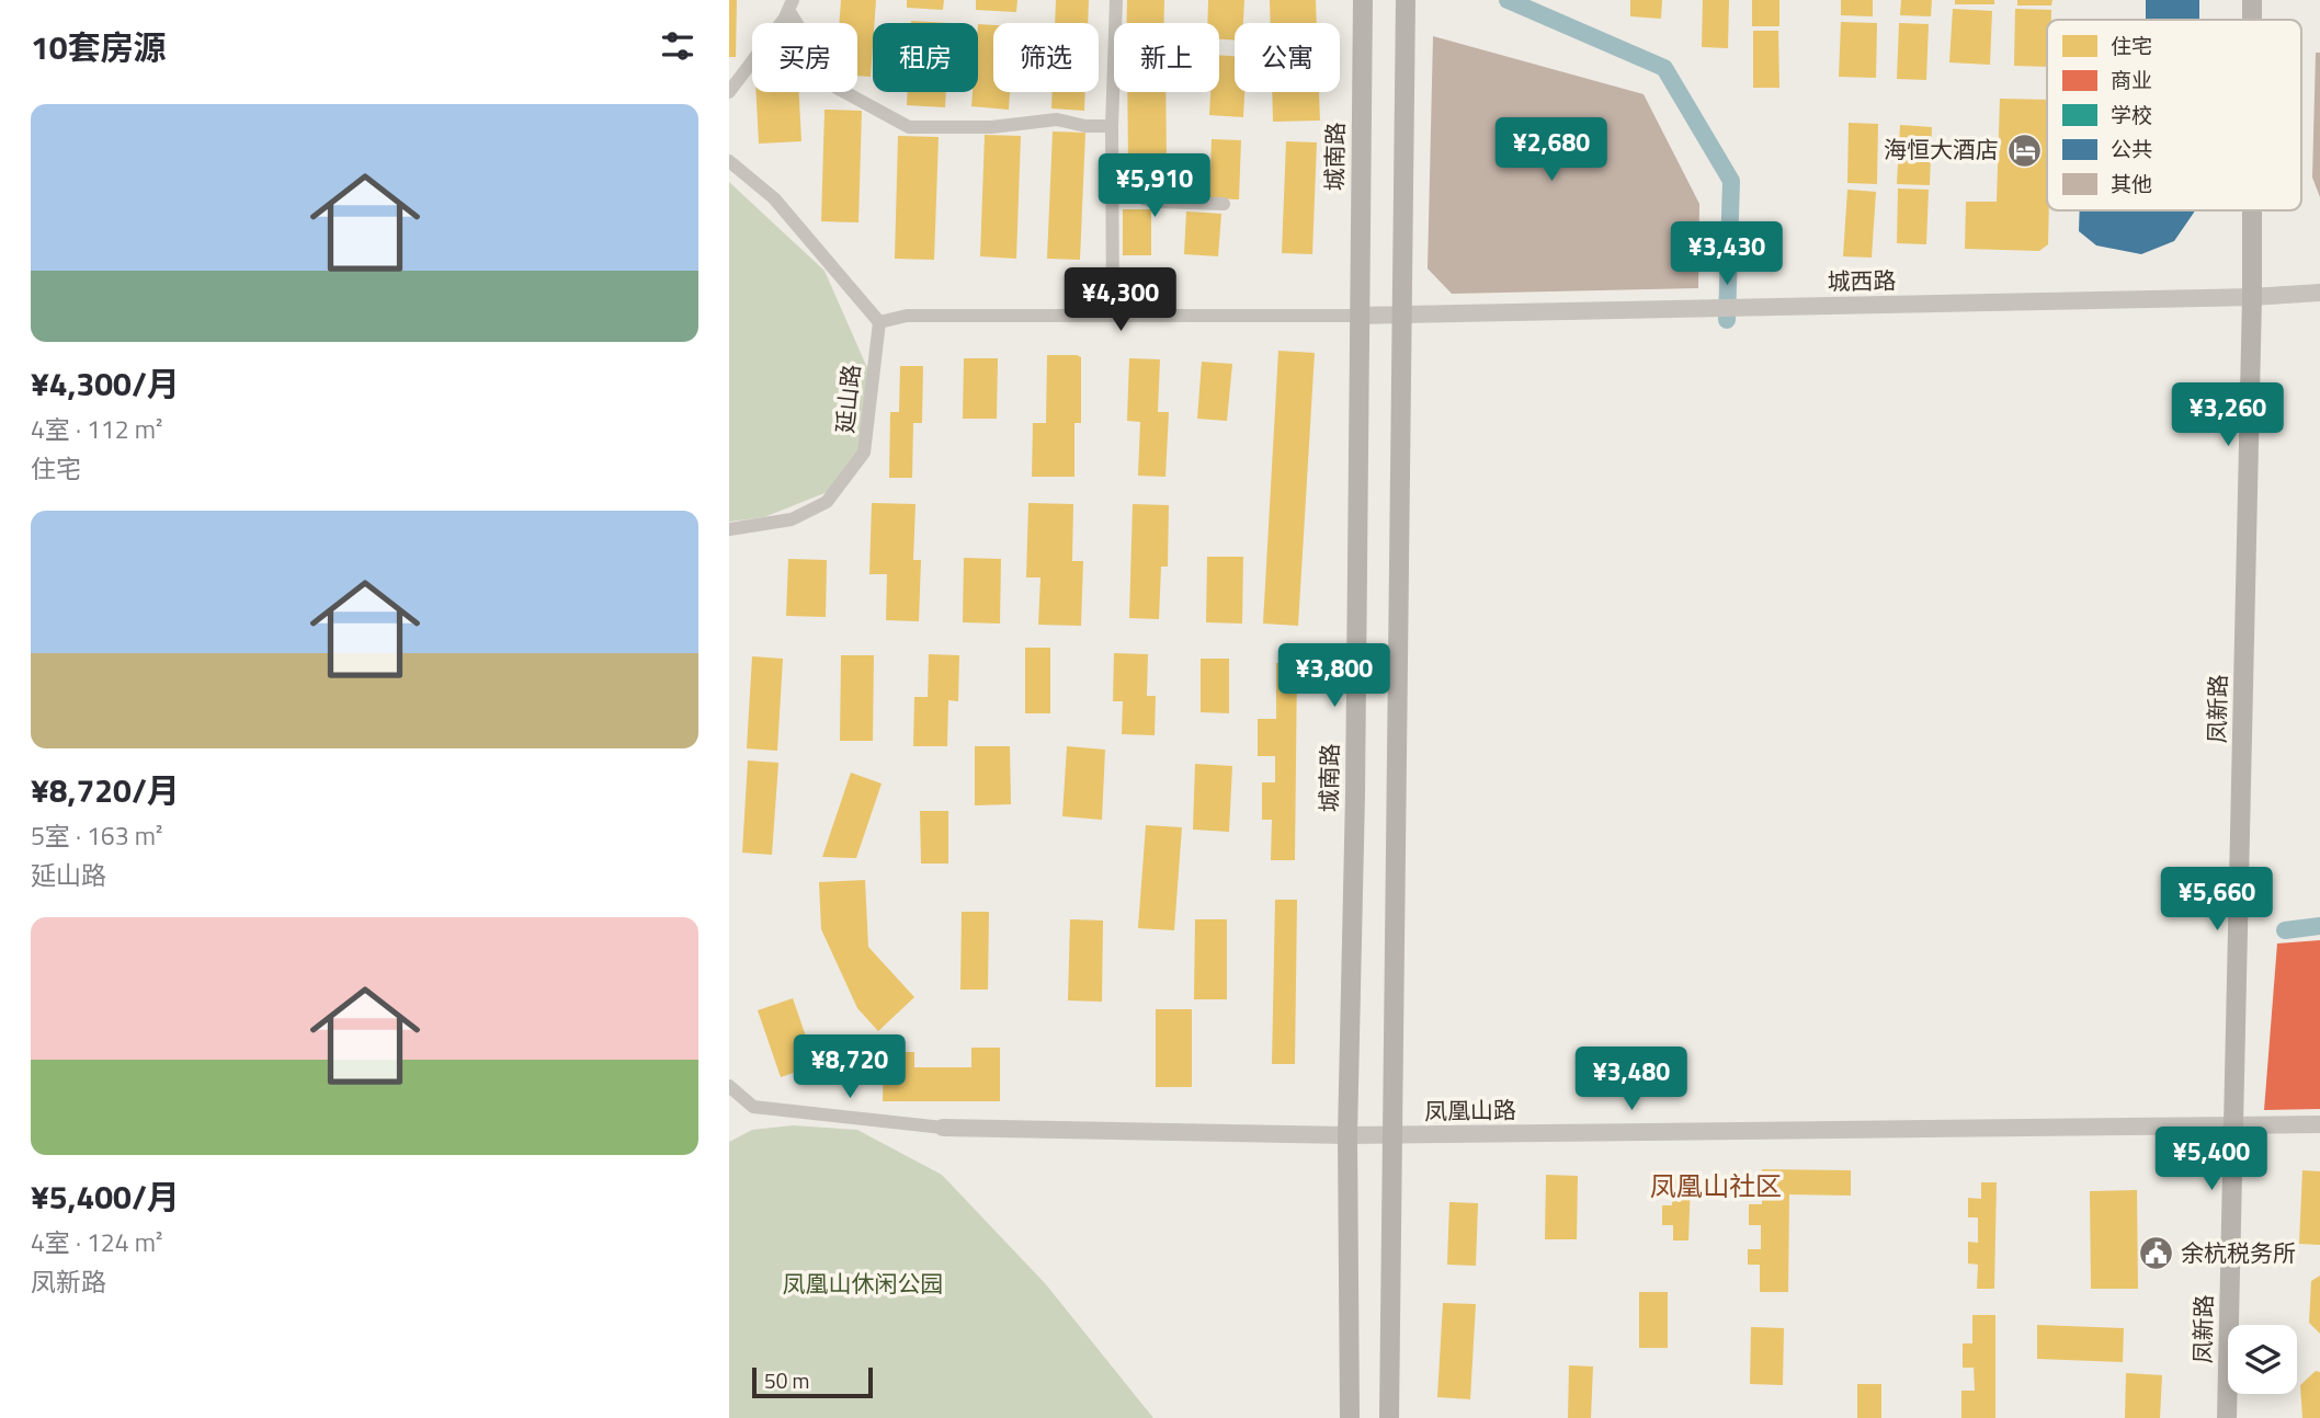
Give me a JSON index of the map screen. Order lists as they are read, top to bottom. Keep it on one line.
{"streets":{"main road":["城南路","凤新路"],"street":["城西路","延山路","凤凰山路"]},"crossings":[["城南路","城西路"],["城南路","凤凰山路"],["城西路","凤新路"],["凤新路","凤凰山路"]],"districts":["凤凰山社区"],"parks":["凤凰山休闲公园"],"places":{"hotel":["海恒大酒店"],"public building":["余杭税务所"]},"legend":["住宅","商业","学校","公共","其他"],"scale_bar":"50 m","page":{"heading":"10套房源","chip":["买房","租房","筛选","新上","公寓"],"list":[{"name":"¥4,300/月","note":"4室 · 112 m² · 住宅"},{"name":"¥8,720/月","note":"5室 · 163 m² · 延山路"},{"name":"¥5,400/月","note":"4室 · 124 m² · 凤新路"}],"price":["¥2,680","¥5,910","¥3,430","¥4,300","¥3,260","¥3,800","¥5,660","¥8,720","¥3,480","¥5,400"],"scale":"50 m"}}
